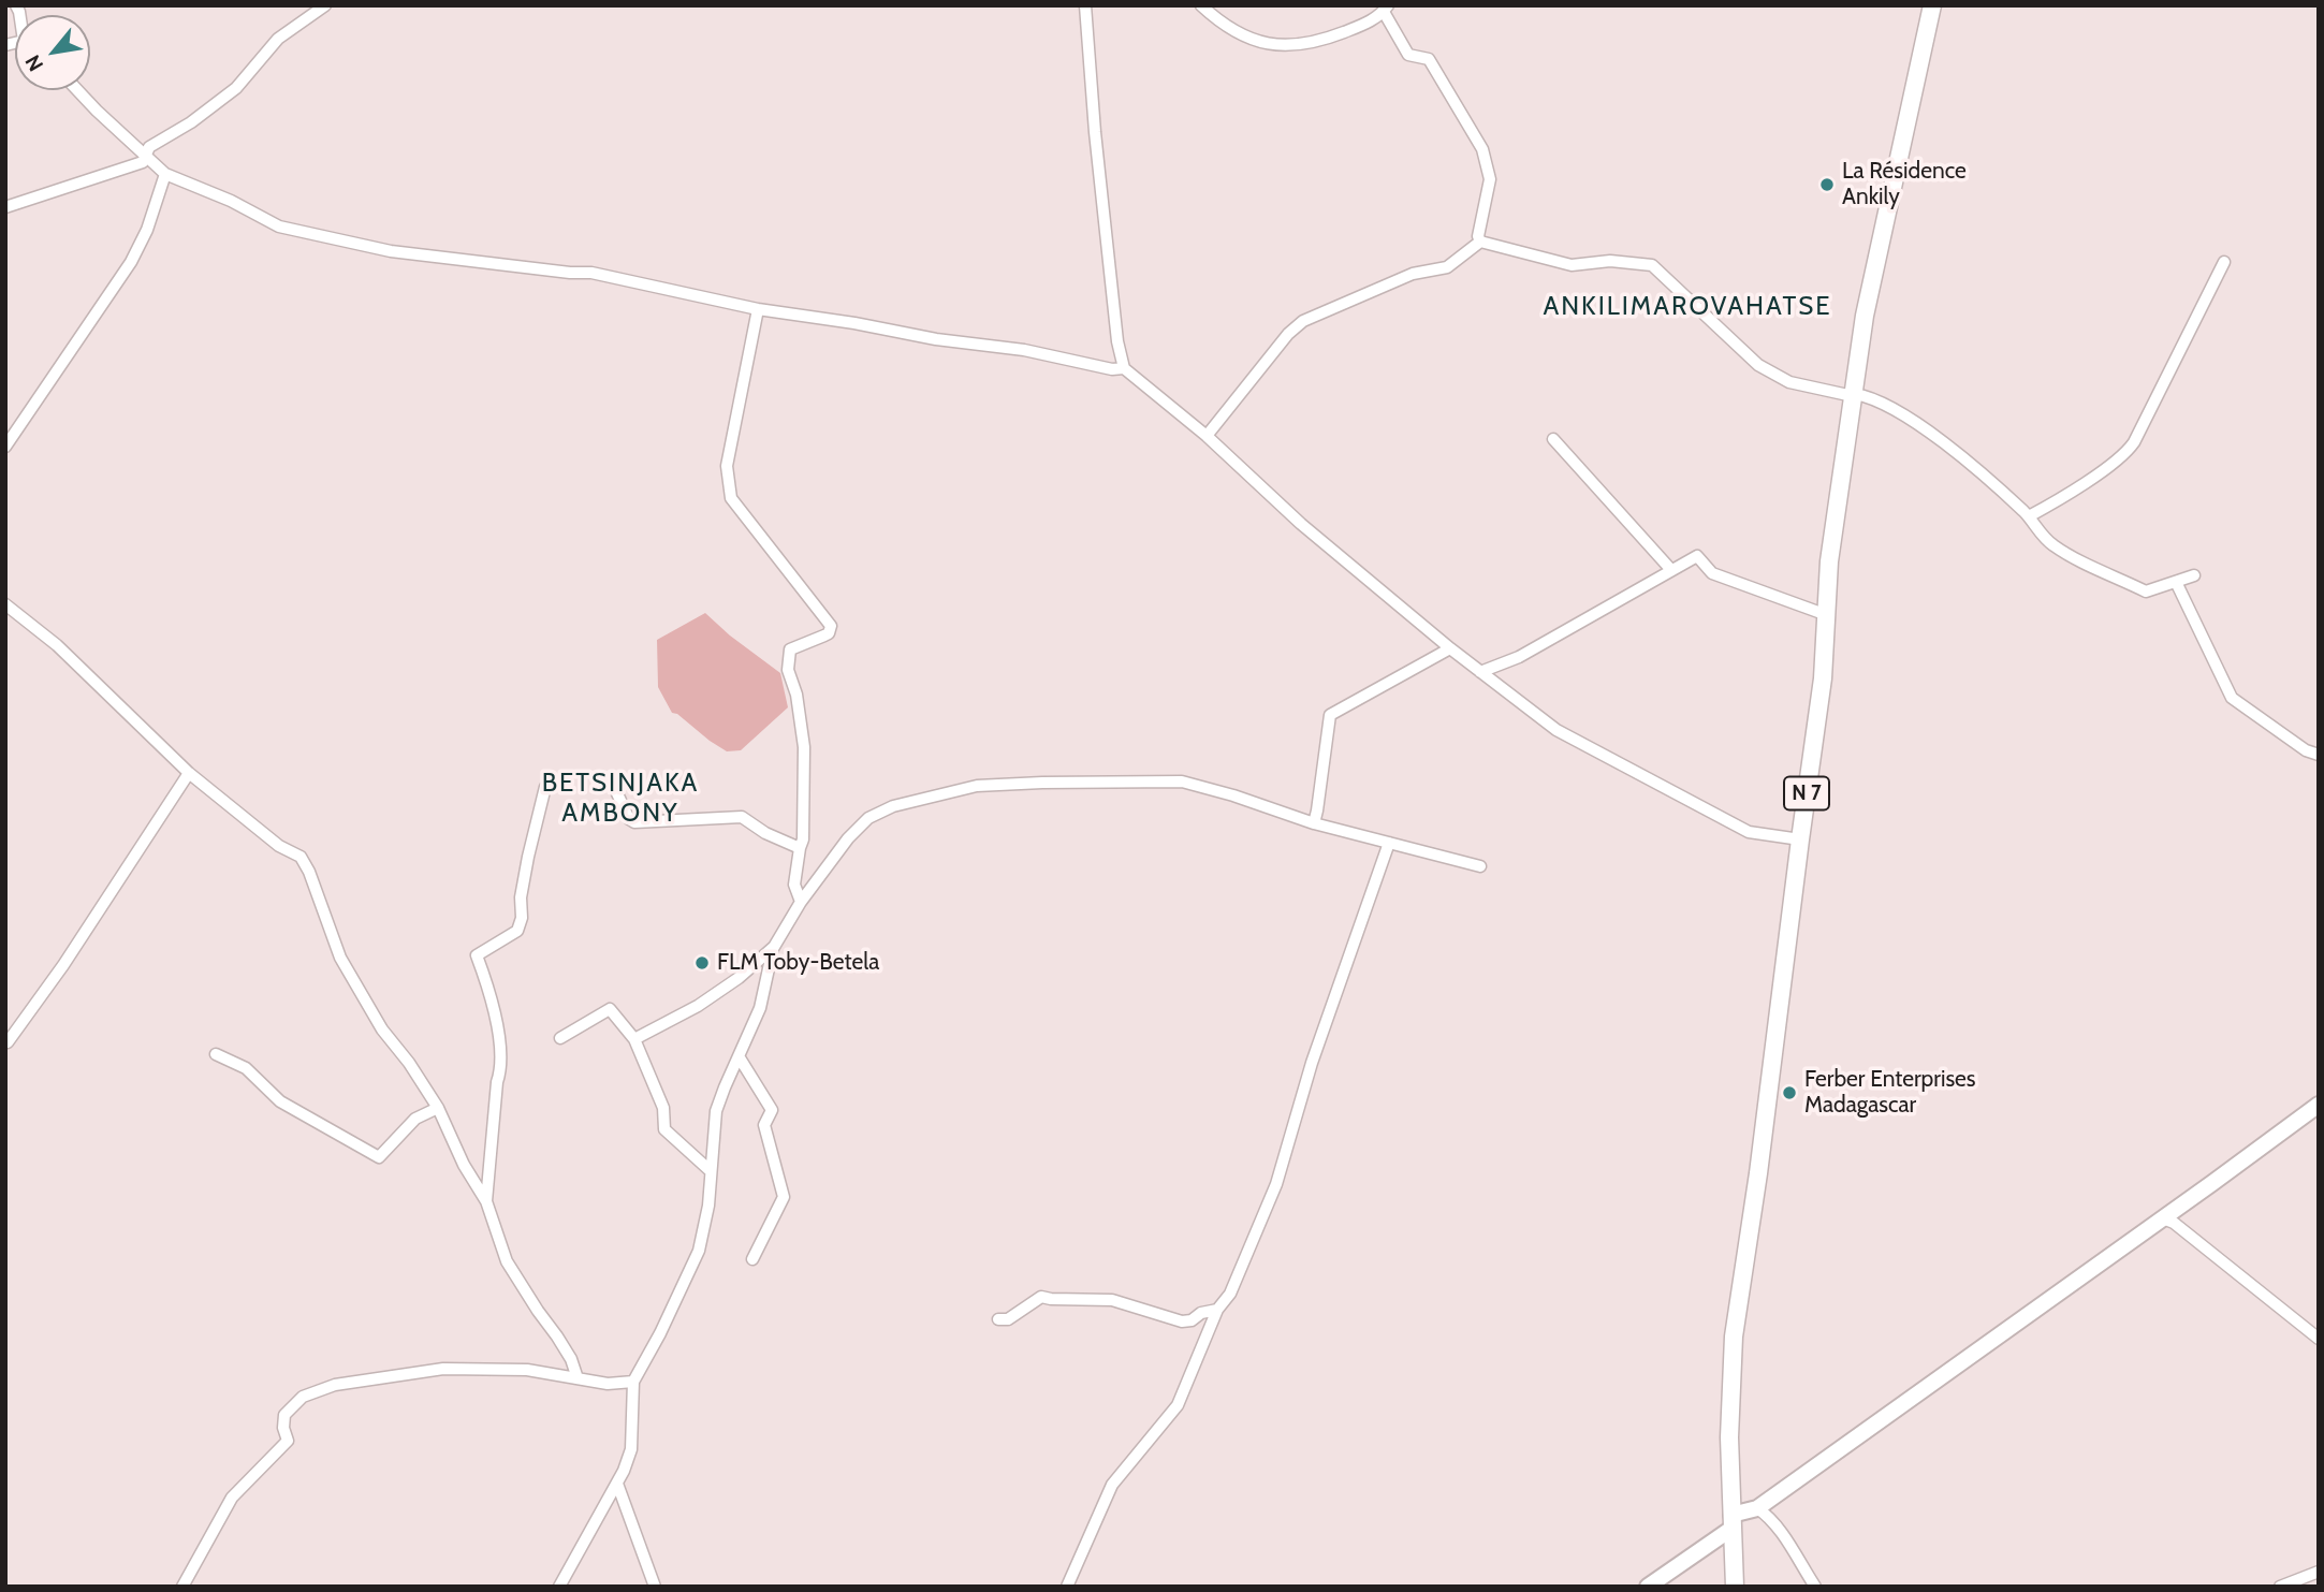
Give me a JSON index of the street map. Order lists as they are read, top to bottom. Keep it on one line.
{"streets":{"main road":["N 7"]},"districts":["ANKILIMAROVAHATSE","BETSINJAKA AMBONY"],"places":["La Résidence Ankily","FLM Toby-Betela","Ferber Enterprises Madagascar"],"north":"bottom left"}
